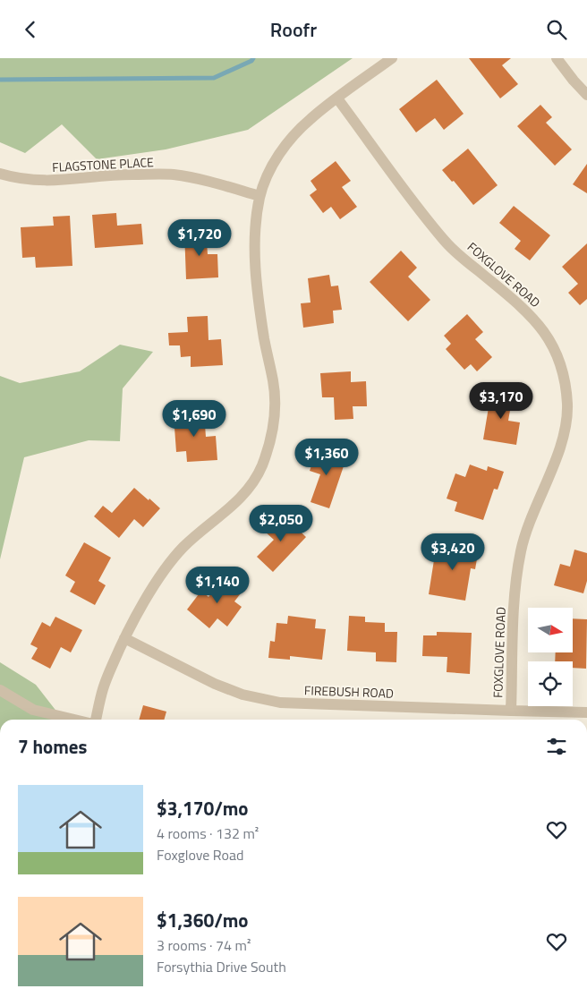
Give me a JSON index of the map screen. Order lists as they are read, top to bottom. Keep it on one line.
{"streets":{"street":["FLAGSTONE PLACE","FOXGLOVE ROAD","FIREBUSH ROAD"]},"crossings":[["FOXGLOVE ROAD","FIREBUSH ROAD"]],"north":"right","page":{"header":"Roofr","price":["$1,720","$3,170","$1,690","$1,360","$2,050","$3,420","$1,140"],"heading":"7 homes","list":[{"name":"$3,170/mo","note":"4 rooms · 132 m² · Foxglove Road"},{"name":"$1,360/mo","note":"3 rooms · 74 m² · Forsythia Drive South"}]}}
